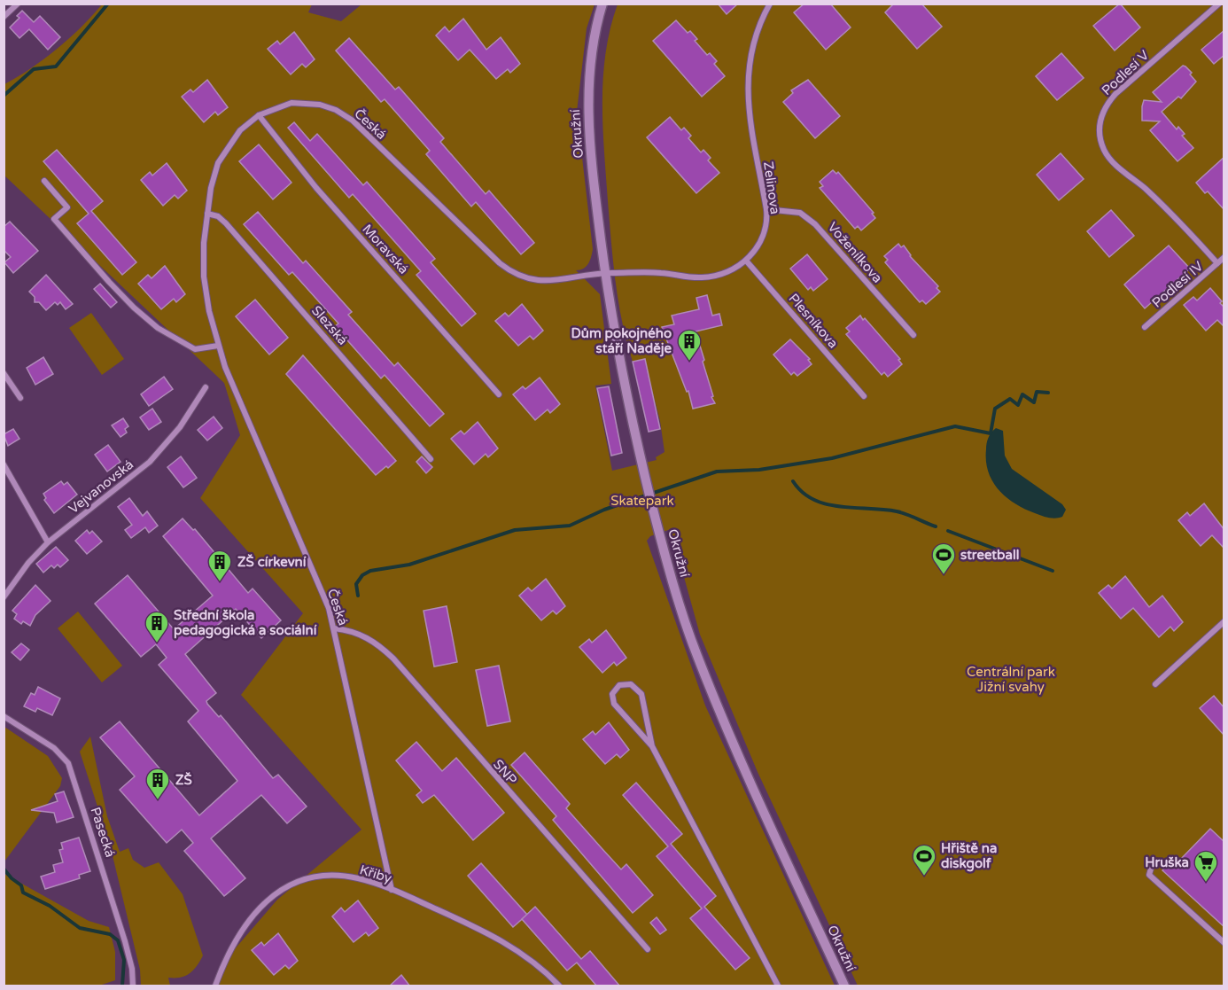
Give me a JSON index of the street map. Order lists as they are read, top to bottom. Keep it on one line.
{"streets":{"street":["Podlesí V","Česká","Okružní","Zelinova","Moravská","Voženílkova","Podlesí IV","Plesníkova","Slezská","Vejvanovská","SNP","Pasecká","Křiby"]},"crossings":[["Podlesí V","Podlesí IV"],["Česká","Okružní"],["Česká","Zelinova"],["Česká","Moravská"],["Česká","Slezská"],["Česká","SNP"],["Česká","Křiby"],["Okružní","Zelinova"],["Zelinova","Voženílkova"],["Zelinova","Plesníkova"]],"parks":["Skatepark","Centrální park Jižní svahy"],"places":{"building":["Dům pokojného stáří Naděje","ZŠ církevní","Střední škola pedagogická a sociální","ZŠ"],"sports":["streetball","Hřiště na diskgolf"],"supermarket":["Hruška"]}}
